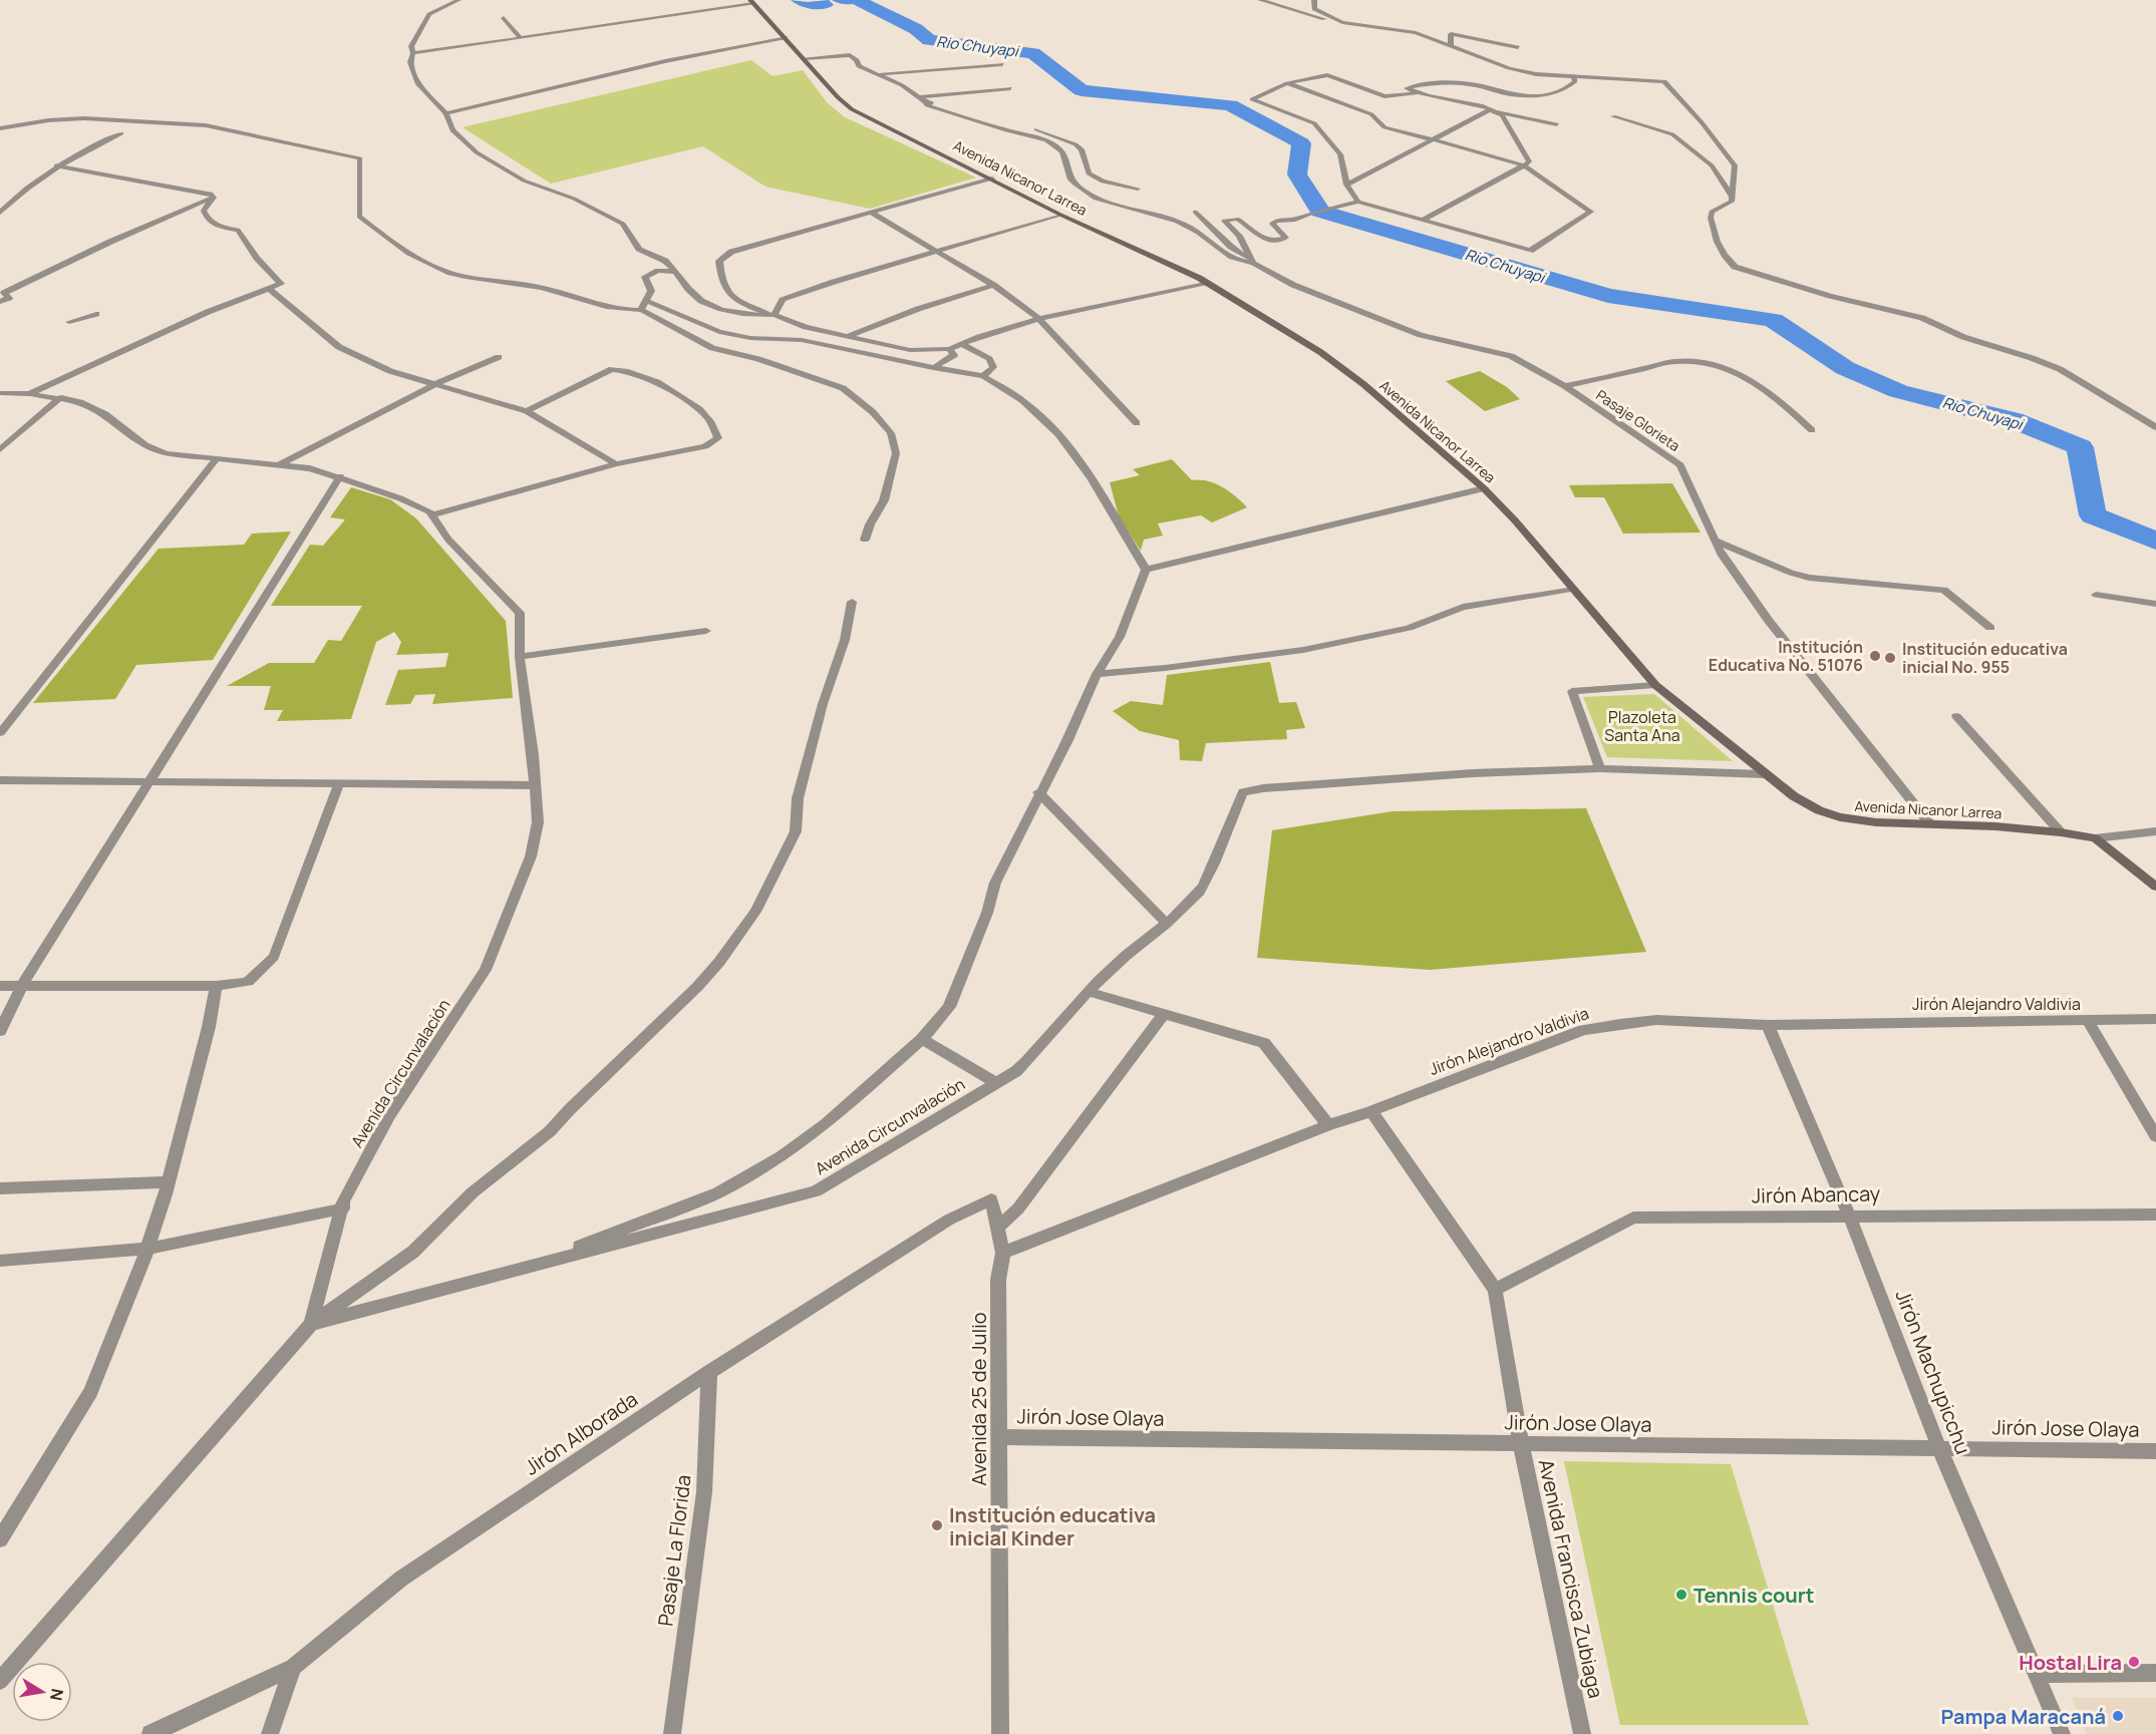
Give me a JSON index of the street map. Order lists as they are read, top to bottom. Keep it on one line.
{"streets":{"main road":["Avenida Nicanor Larrea"],"street":["Pasaje Glorieta","Jirón Alejandro Valdivia","Avenida Circunvalación","Jirón Abancay","Jirón Machupicchu","Avenida 25 de Julio","Jirón Jose Olaya","Jirón Alborada","Pasaje La Florida","Avenida Francisca Zubiaga"]},"crossings":[["Avenida Nicanor Larrea","Pasaje Glorieta"],["Jirón Alejandro Valdivia","Jirón Machupicchu"],["Jirón Alejandro Valdivia","Avenida 25 de Julio"],["Jirón Alejandro Valdivia","Jirón Alborada"],["Jirón Alejandro Valdivia","Avenida Francisca Zubiaga"],["Jirón Abancay","Jirón Machupicchu"],["Jirón Abancay","Avenida Francisca Zubiaga"],["Jirón Machupicchu","Jirón Jose Olaya"],["Avenida 25 de Julio","Jirón Jose Olaya"],["Avenida 25 de Julio","Jirón Alborada"],["Jirón Jose Olaya","Avenida Francisca Zubiaga"],["Jirón Alborada","Pasaje La Florida"]],"water":["Rio Chuyapi"],"parks":["Plazoleta Santa Ana"],"places":["Institución Educativa No. 51076","Institución educativa inicial No. 955","Institución educativa inicial Kinder","Tennis court","Hostal Lira","Pampa Maracaná"],"north":"right"}
